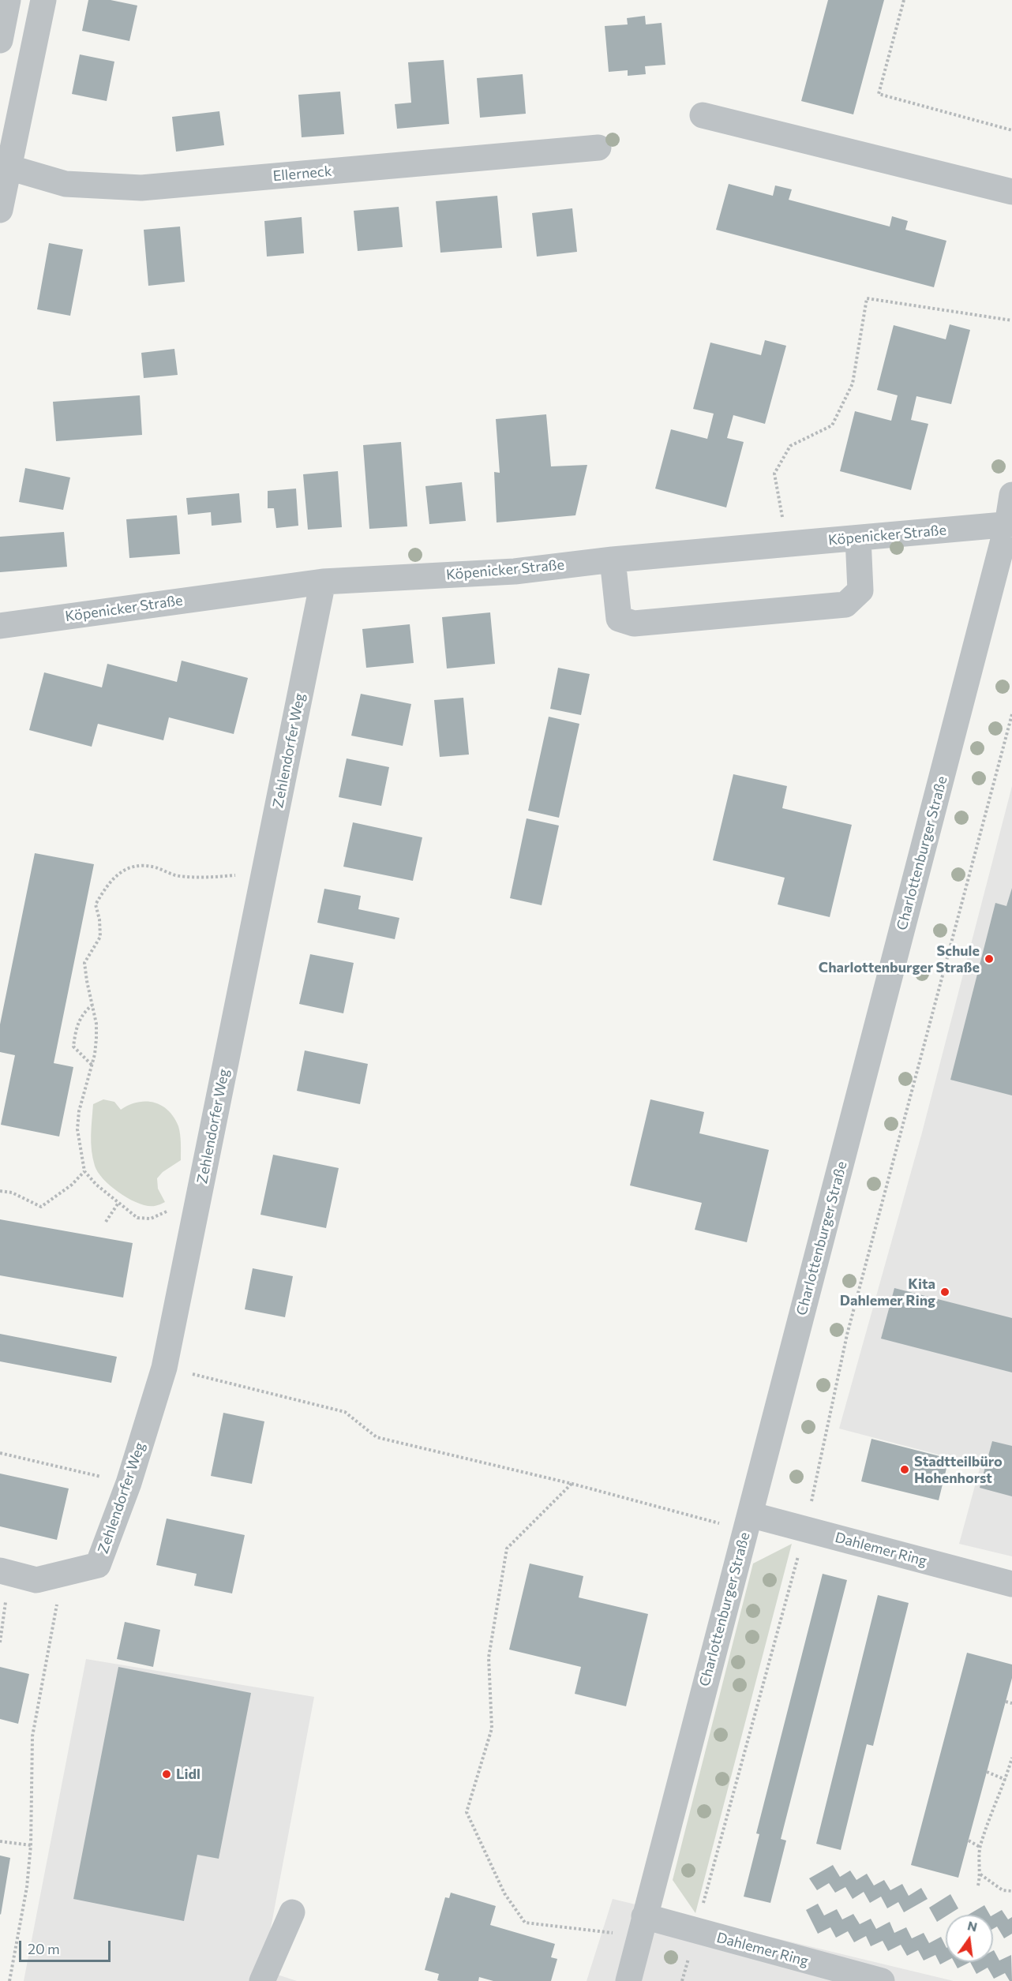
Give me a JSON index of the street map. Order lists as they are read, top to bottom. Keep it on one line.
{"streets":{"street":["Ellerneck","Köpenicker Straße","Zehlendorfer Weg","Charlottenburger Straße","Dahlemer Ring"]},"crossings":[["Köpenicker Straße","Zehlendorfer Weg"],["Köpenicker Straße","Charlottenburger Straße"],["Charlottenburger Straße","Dahlemer Ring"]],"places":["Schule Charlottenburger Straße","Kita Dahlemer Ring","Stadtteilbüro Hohenhorst","Lidl"],"scale_bar":"20 m","north":"top"}
